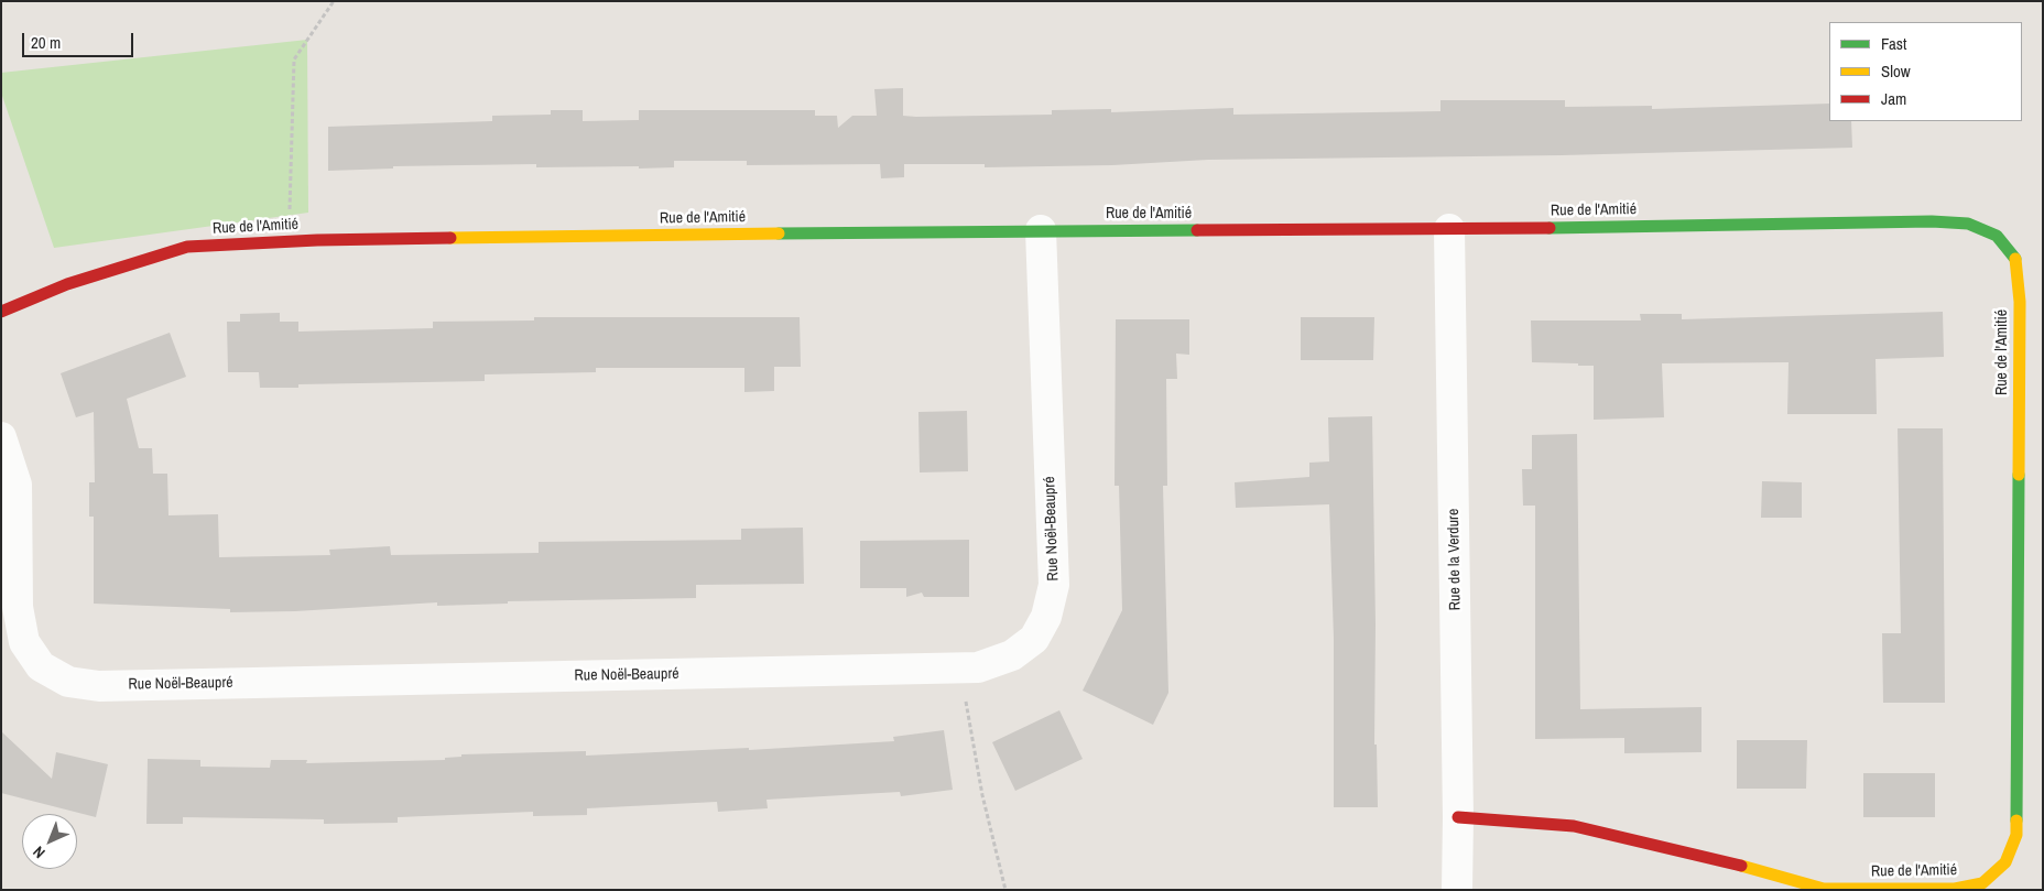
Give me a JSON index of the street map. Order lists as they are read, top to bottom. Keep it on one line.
{"streets":{"street":["Rue de l'Amitié","Rue Noël-Beaupré","Rue de la Verdure"]},"crossings":[["Rue de l'Amitié","Rue Noël-Beaupré"],["Rue de l'Amitié","Rue de la Verdure"]],"legend":["Fast","Slow","Jam"],"scale_bar":"20 m","north":"bottom left"}
